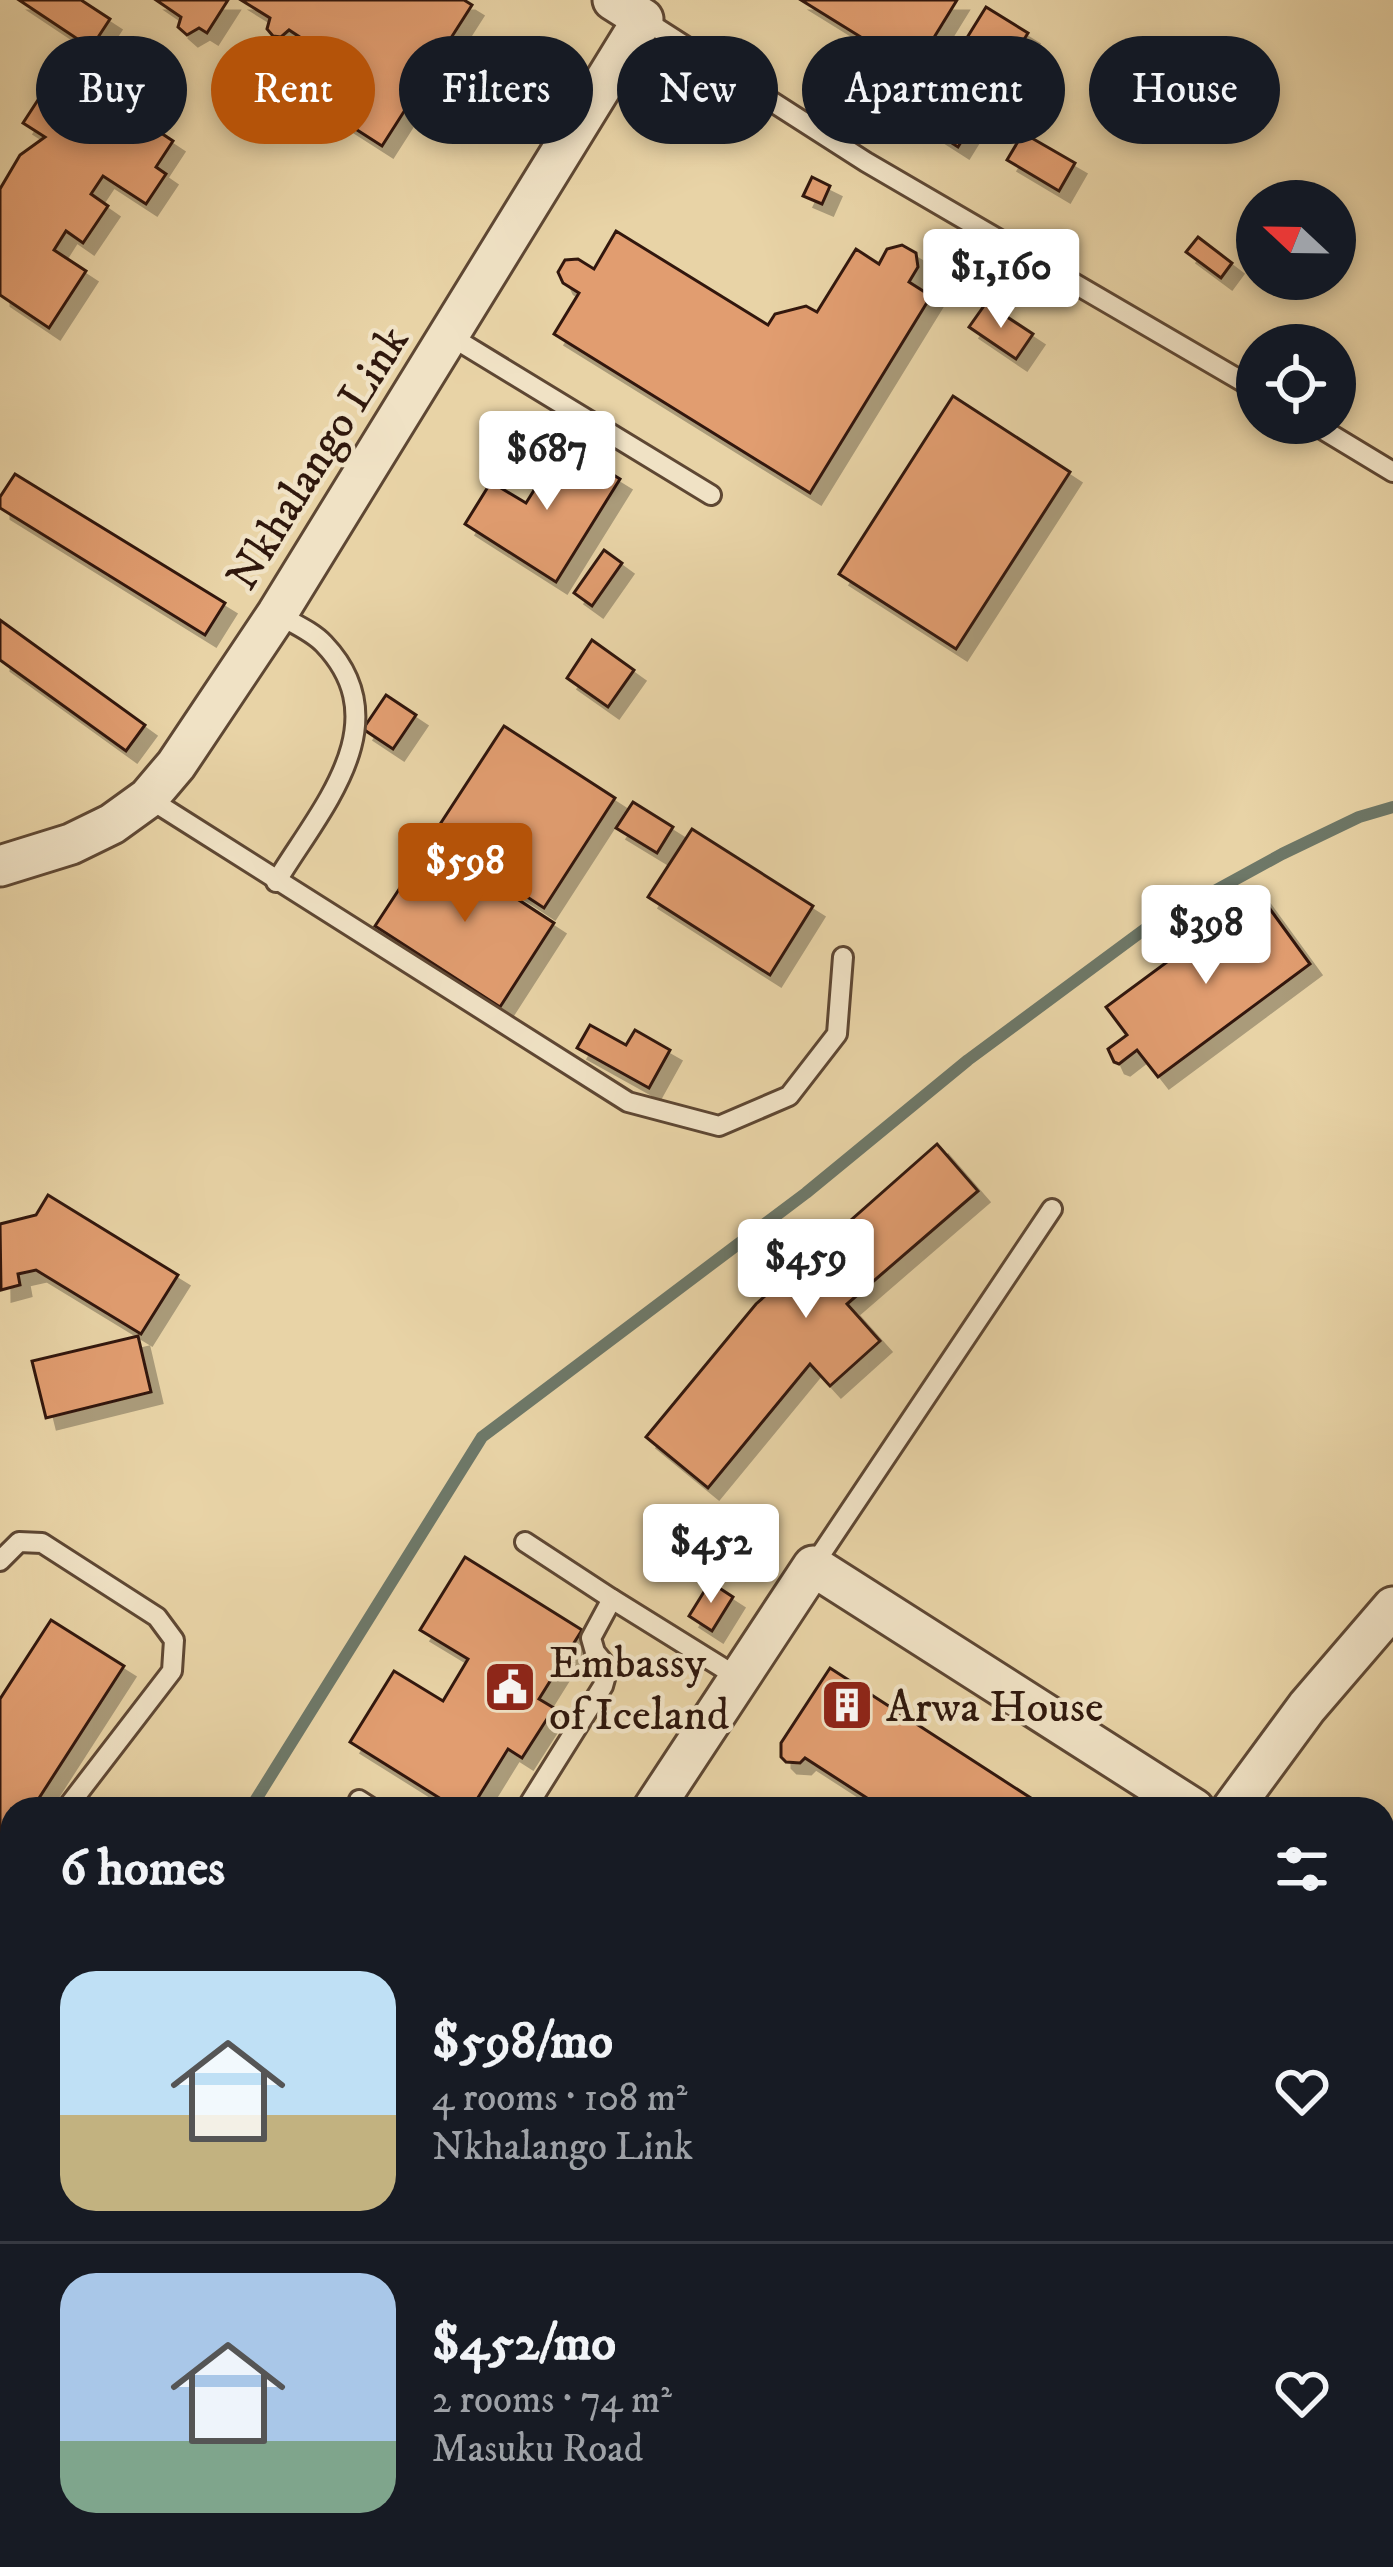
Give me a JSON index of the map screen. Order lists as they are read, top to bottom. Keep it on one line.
{"streets":{"street":["Nkhalango Link"]},"places":{"public building":["Embassy of Iceland"],"building":["Arwa House"]},"north":"left","page":{"chip":["Buy","Rent","Filters","New","Apartment","House"],"price":["$1,160","$687","$598","$398","$459","$452"],"heading":"6 homes","list":[{"name":"$598/mo","note":"4 rooms · 108 m² · Nkhalango Link"},{"name":"$452/mo","note":"2 rooms · 74 m² · Masuku Road"}]}}
